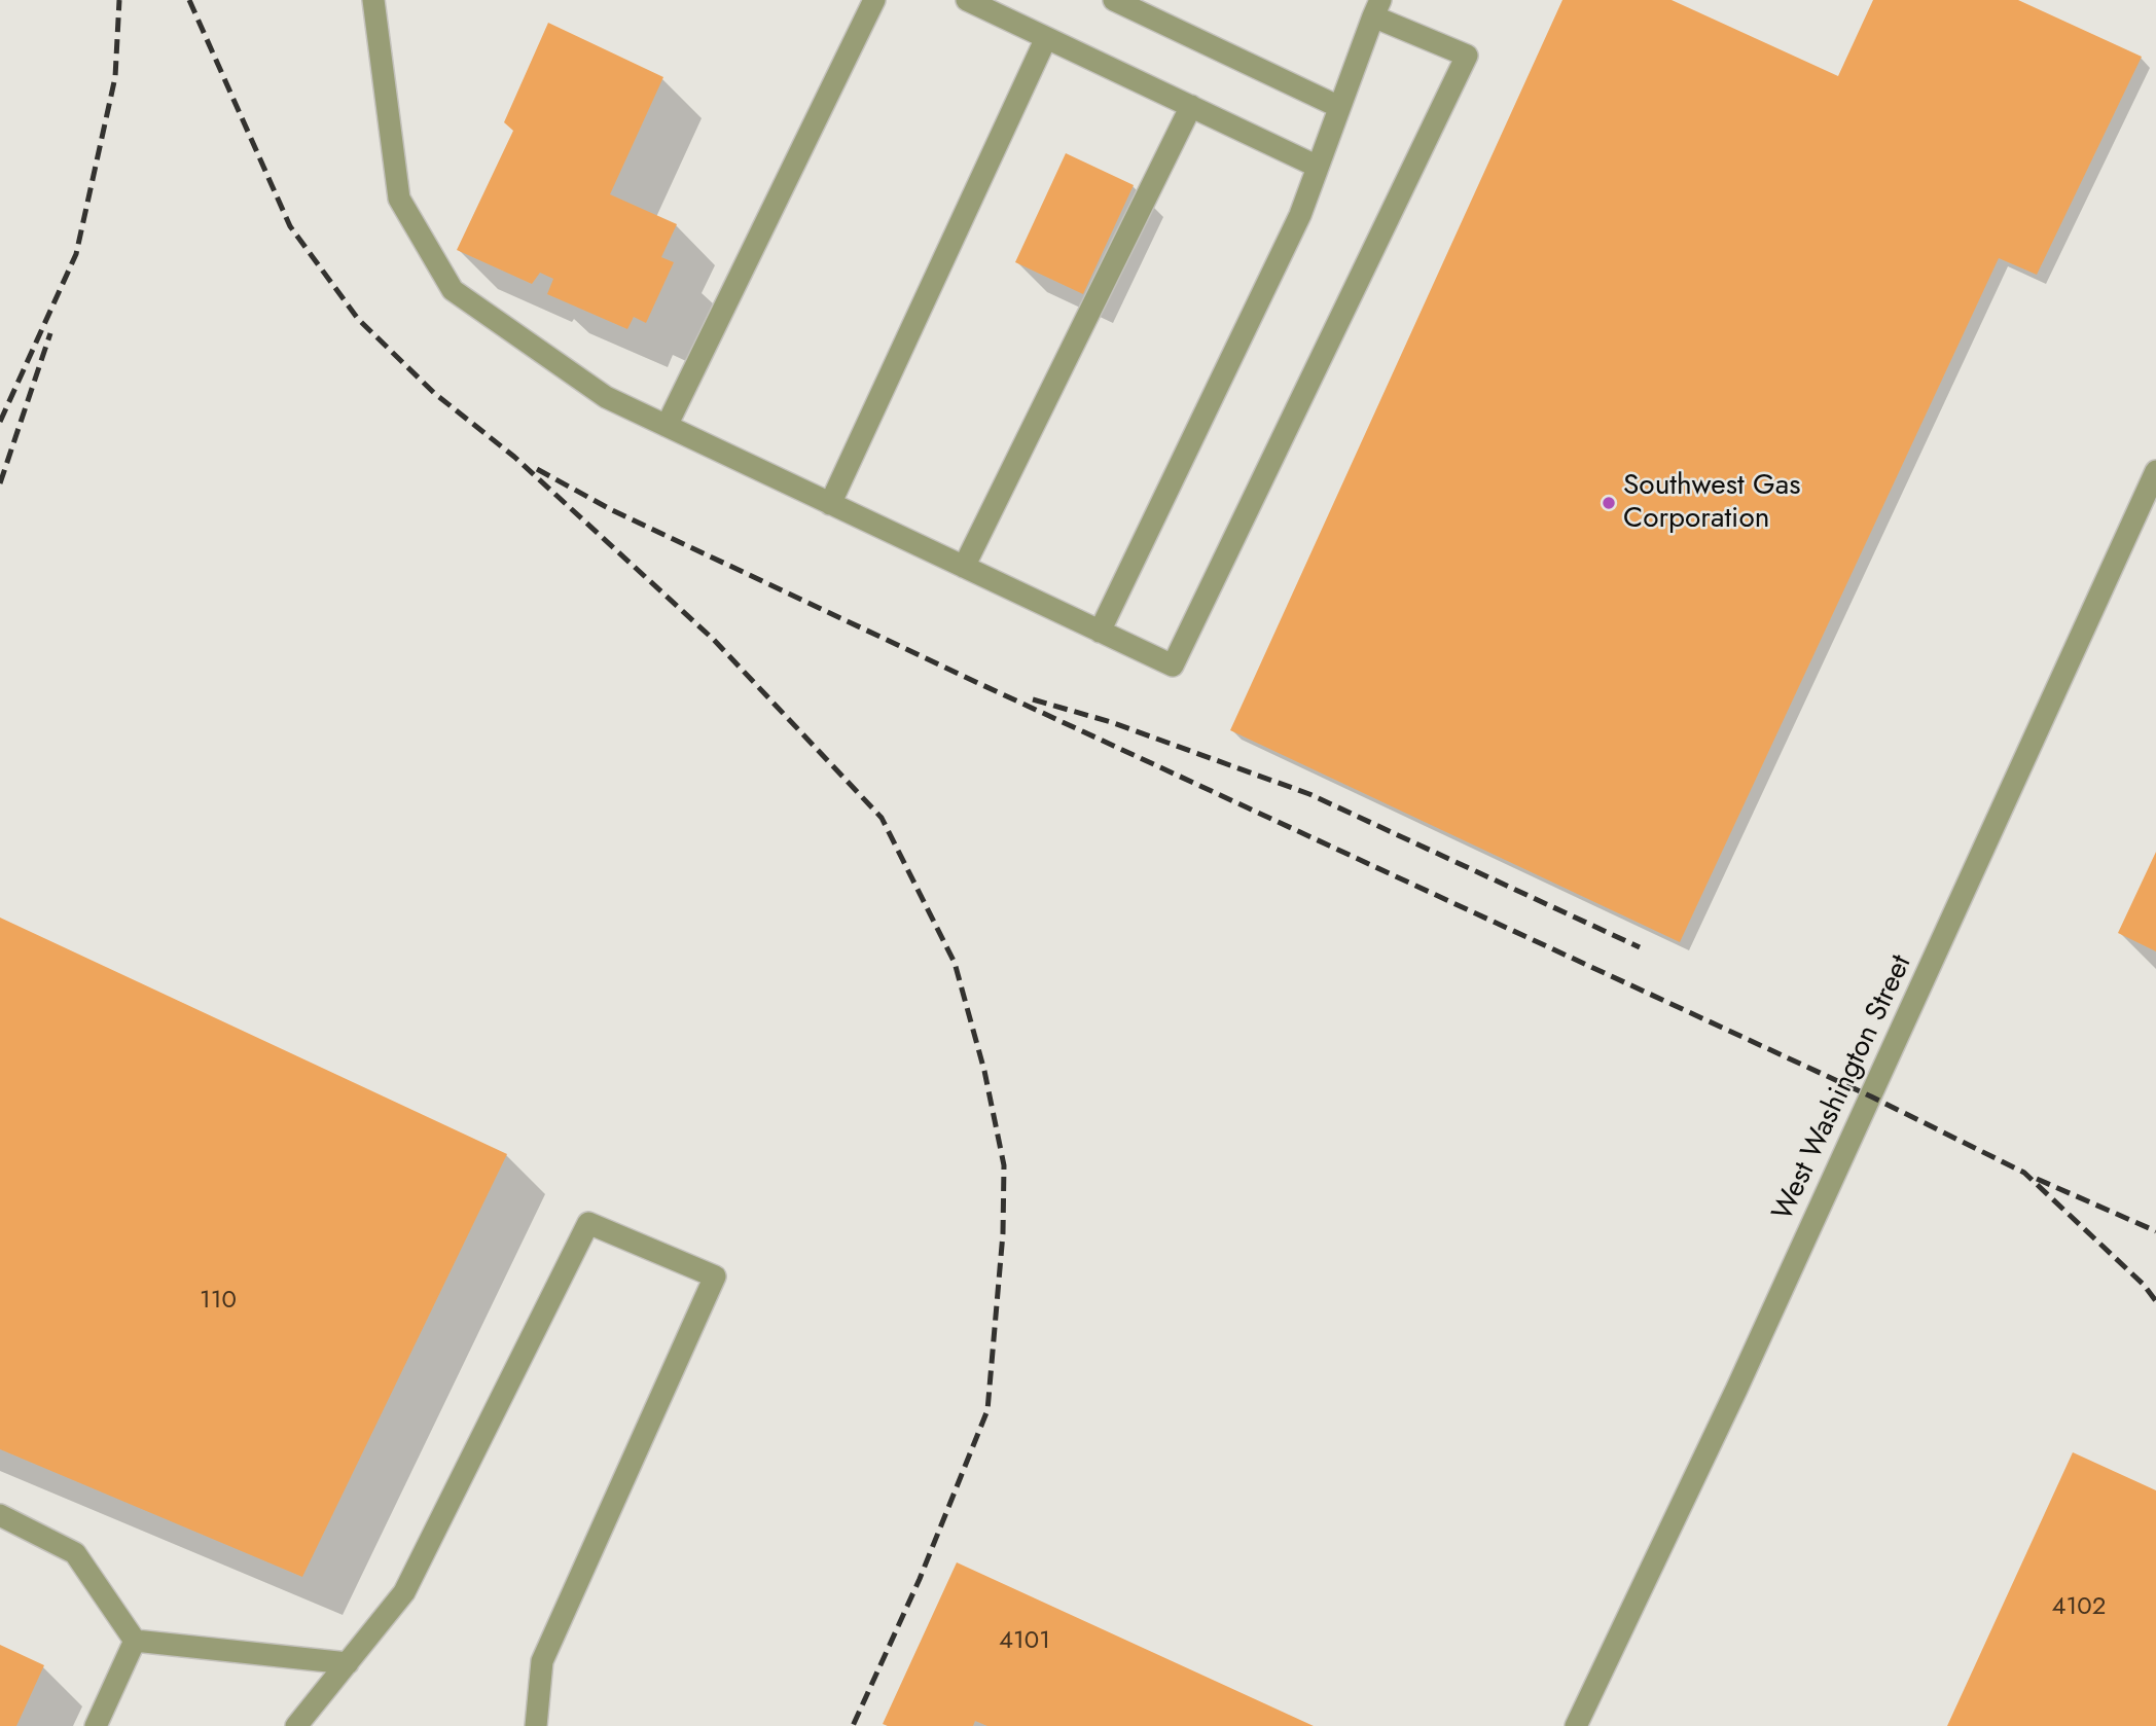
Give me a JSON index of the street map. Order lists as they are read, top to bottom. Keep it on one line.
{"streets":{"street":["West Washington Street"]},"places":["Southwest Gas Corporation"],"house_numbers":["110","4102","4101"]}
